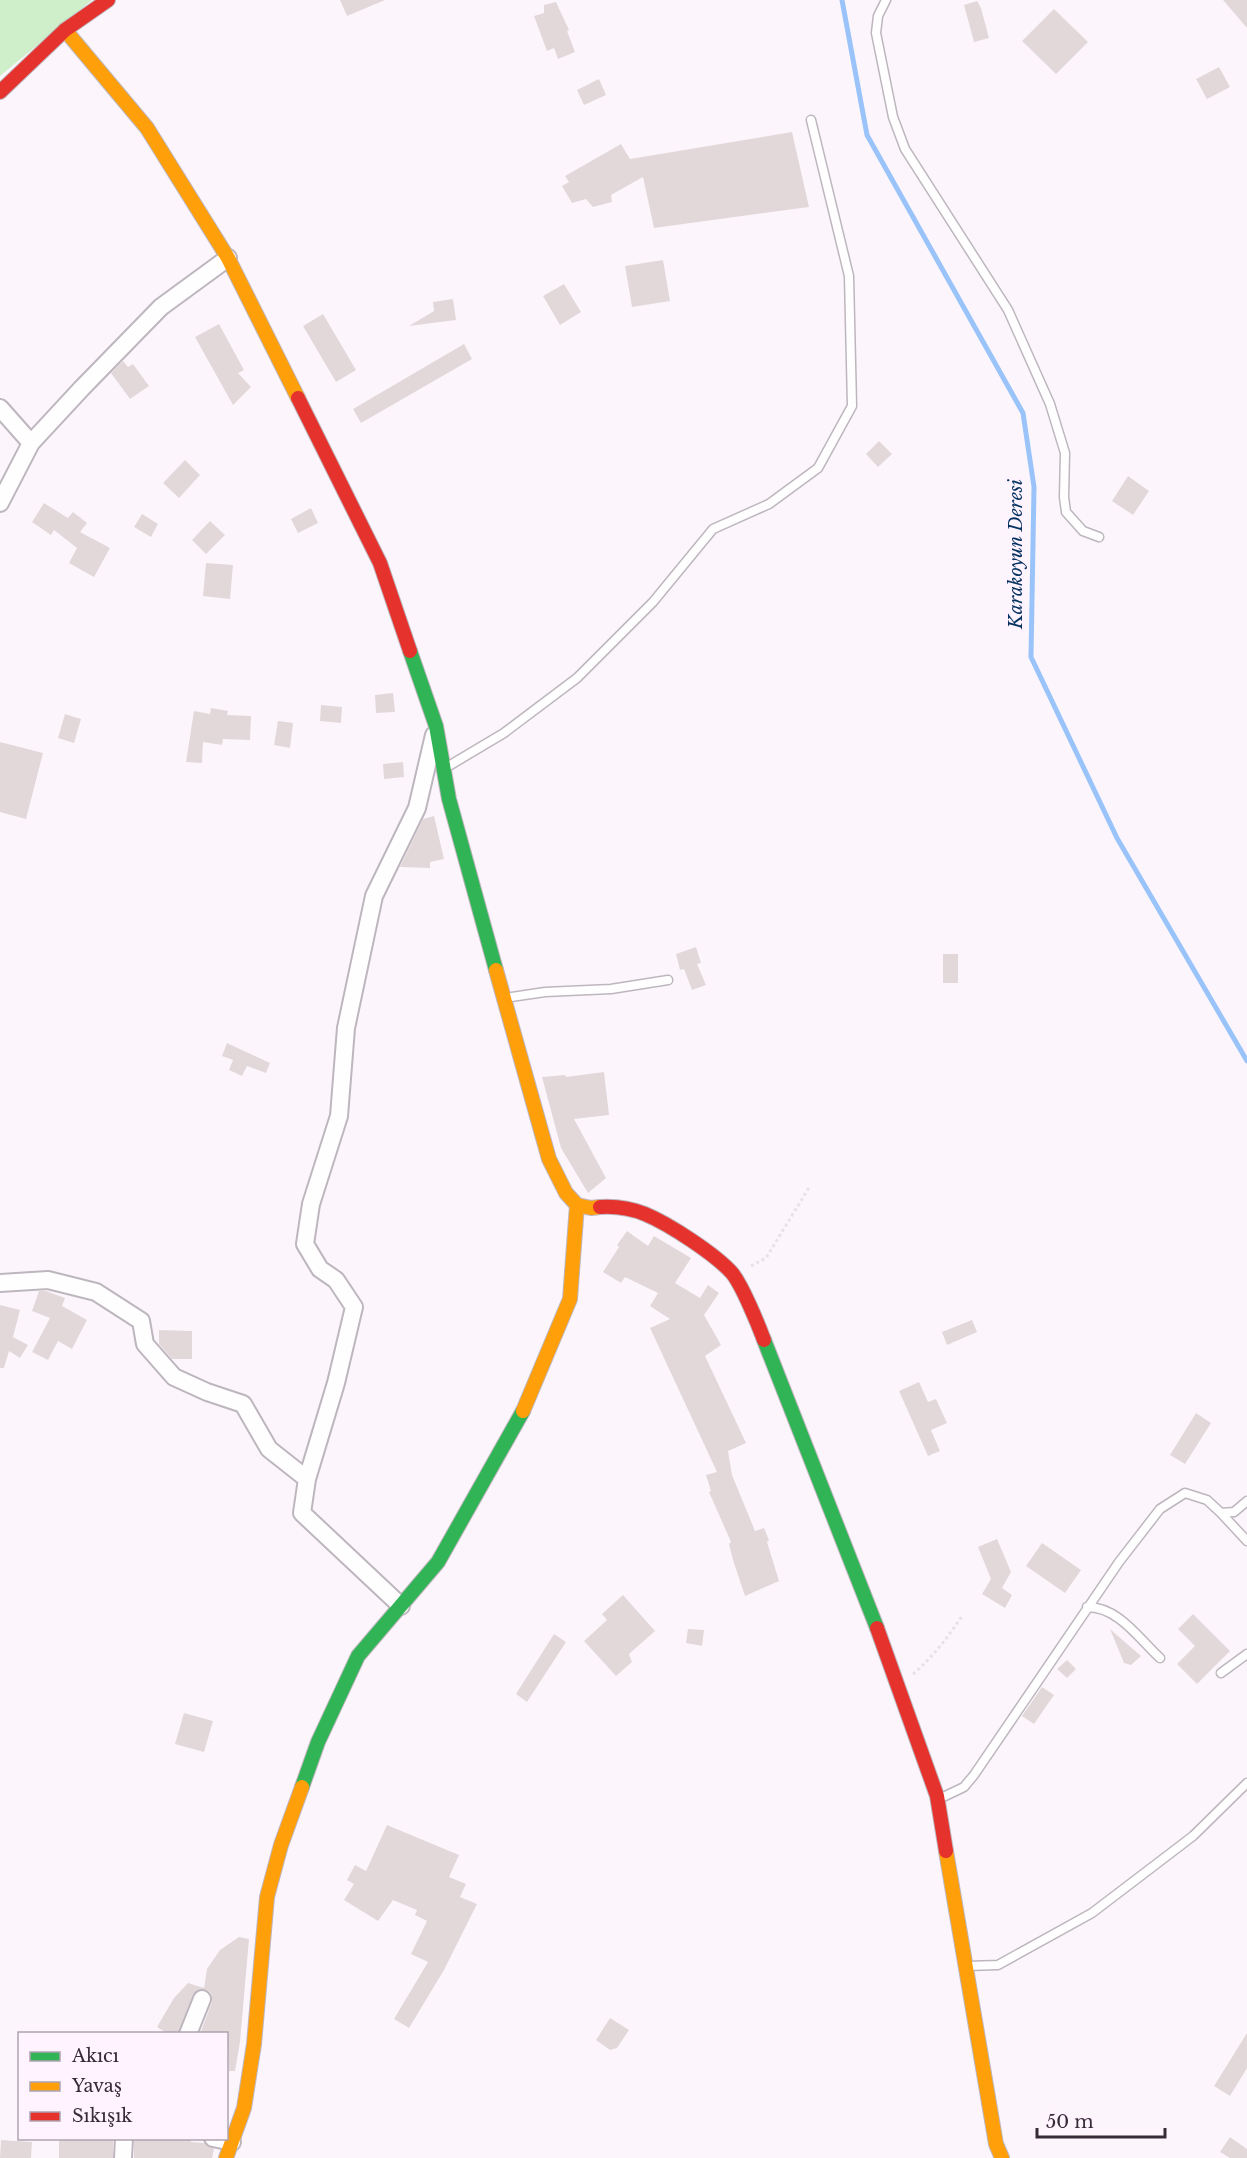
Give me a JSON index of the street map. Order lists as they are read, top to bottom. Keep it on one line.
{"water":["Karakoyun Deresi"],"legend":["Akıcı","Yavaş","Sıkışık"],"scale_bar":"50 m"}
